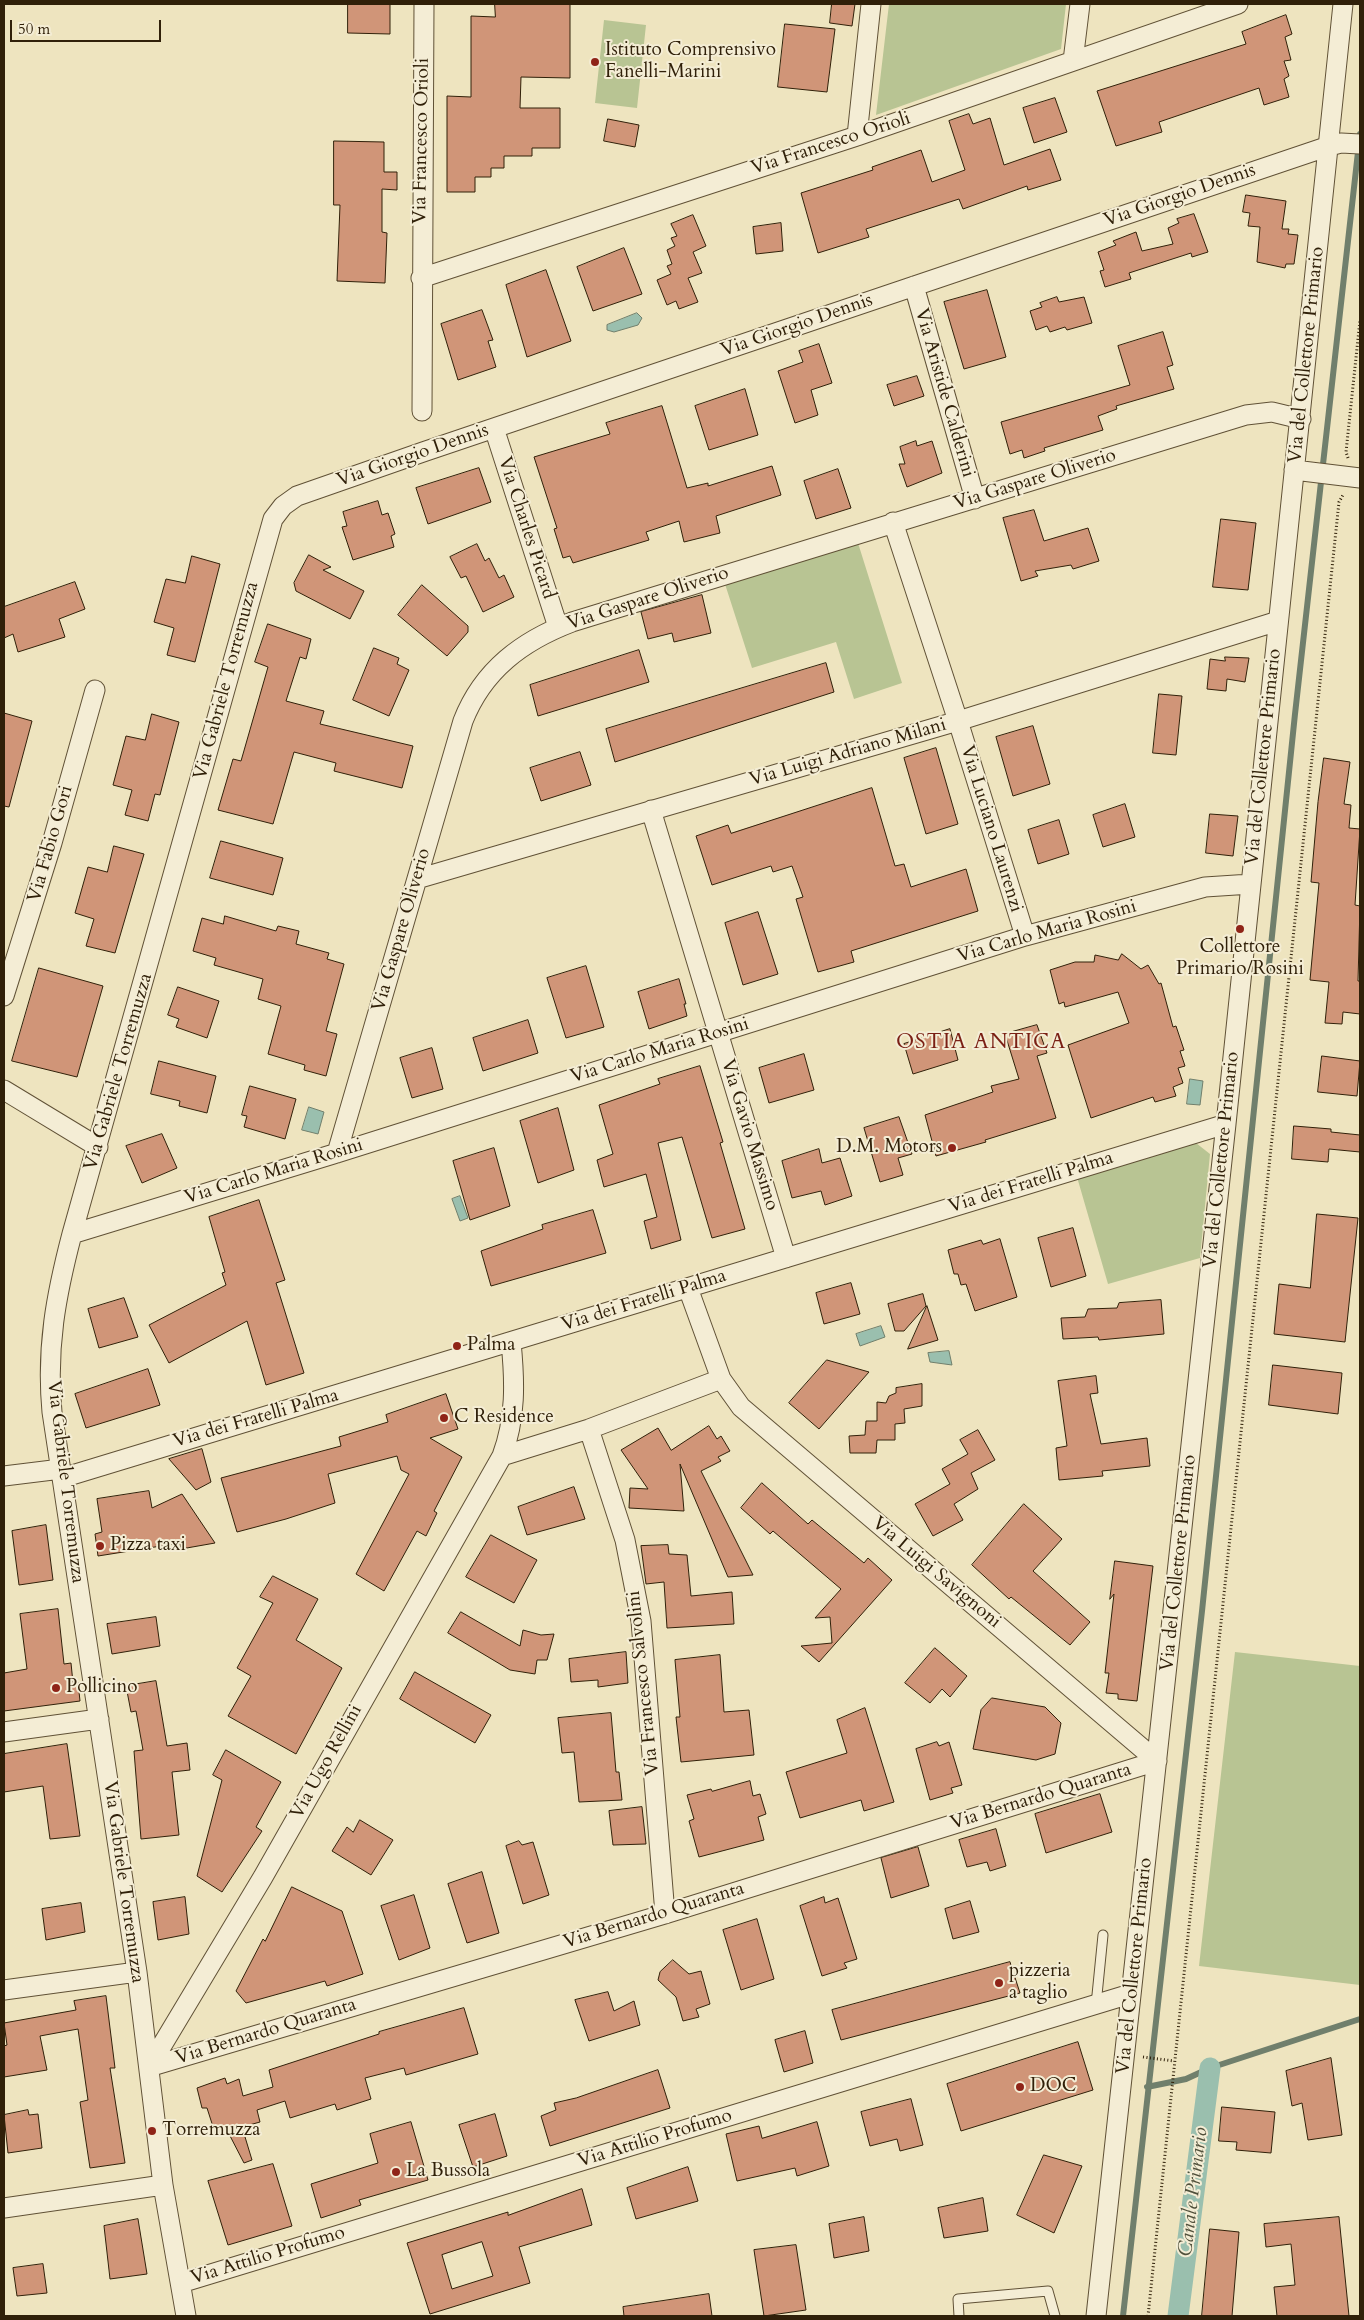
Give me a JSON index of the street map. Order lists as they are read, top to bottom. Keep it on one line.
{"streets":{"street":["Via Francesco Orioli","Via Giorgio Dennis","Via del Collettore Primario","Via Aristide Calderini","Via Gaspare Oliverio","Via Charles Picard","Via Gabriele Torremuzza","Via Luigi Adriano Milani","Via Luciano Laurenzi","Via Fabio Gori","Via Carlo Maria Rosini","Via Gavio Massimo","Via dei Fratelli Palma","Via Luigi Savignoni","Via Francesco Salvolini","Via Ugo Rellini","Via Bernardo Quaranta","Via Attilio Profumo"]},"crossings":[["Via Giorgio Dennis","Via del Collettore Primario"],["Via Giorgio Dennis","Via Aristide Calderini"],["Via Giorgio Dennis","Via Charles Picard"],["Via Giorgio Dennis","Via Gabriele Torremuzza"],["Via del Collettore Primario","Via Gaspare Oliverio"],["Via del Collettore Primario","Via Luigi Adriano Milani"],["Via del Collettore Primario","Via Carlo Maria Rosini"],["Via del Collettore Primario","Via dei Fratelli Palma"],["Via del Collettore Primario","Via Luigi Savignoni"],["Via del Collettore Primario","Via Bernardo Quaranta"],["Via del Collettore Primario","Via Attilio Profumo"],["Via Aristide Calderini","Via Gaspare Oliverio"],["Via Gaspare Oliverio","Via Charles Picard"],["Via Gaspare Oliverio","Via Luigi Adriano Milani"],["Via Gaspare Oliverio","Via Luciano Laurenzi"],["Via Gaspare Oliverio","Via Carlo Maria Rosini"],["Via Gabriele Torremuzza","Via Carlo Maria Rosini"],["Via Gabriele Torremuzza","Via dei Fratelli Palma"],["Via Gabriele Torremuzza","Via Ugo Rellini"],["Via Gabriele Torremuzza","Via Bernardo Quaranta"],["Via Gabriele Torremuzza","Via Attilio Profumo"],["Via Luigi Adriano Milani","Via Luciano Laurenzi"],["Via Luigi Adriano Milani","Via Gavio Massimo"],["Via Luciano Laurenzi","Via Carlo Maria Rosini"],["Via Carlo Maria Rosini","Via Gavio Massimo"],["Via Gavio Massimo","Via dei Fratelli Palma"],["Via dei Fratelli Palma","Via Luigi Savignoni"],["Via dei Fratelli Palma","Via Ugo Rellini"],["Via Luigi Savignoni","Via Bernardo Quaranta"],["Via Francesco Salvolini","Via Bernardo Quaranta"],["Via Ugo Rellini","Via Bernardo Quaranta"]],"districts":["OSTIA ANTICA"],"water":["Canale Primario"],"places":["Istituto Comprensivo Fanelli-Marini","Collettore Primario/Rosini","D.M. Motors","Palma","C Residence","Pizza taxi","Pollicino","pizzeria a taglio","DOC","Torremuzza","La Bussola"],"scale_bar":"50 m"}
